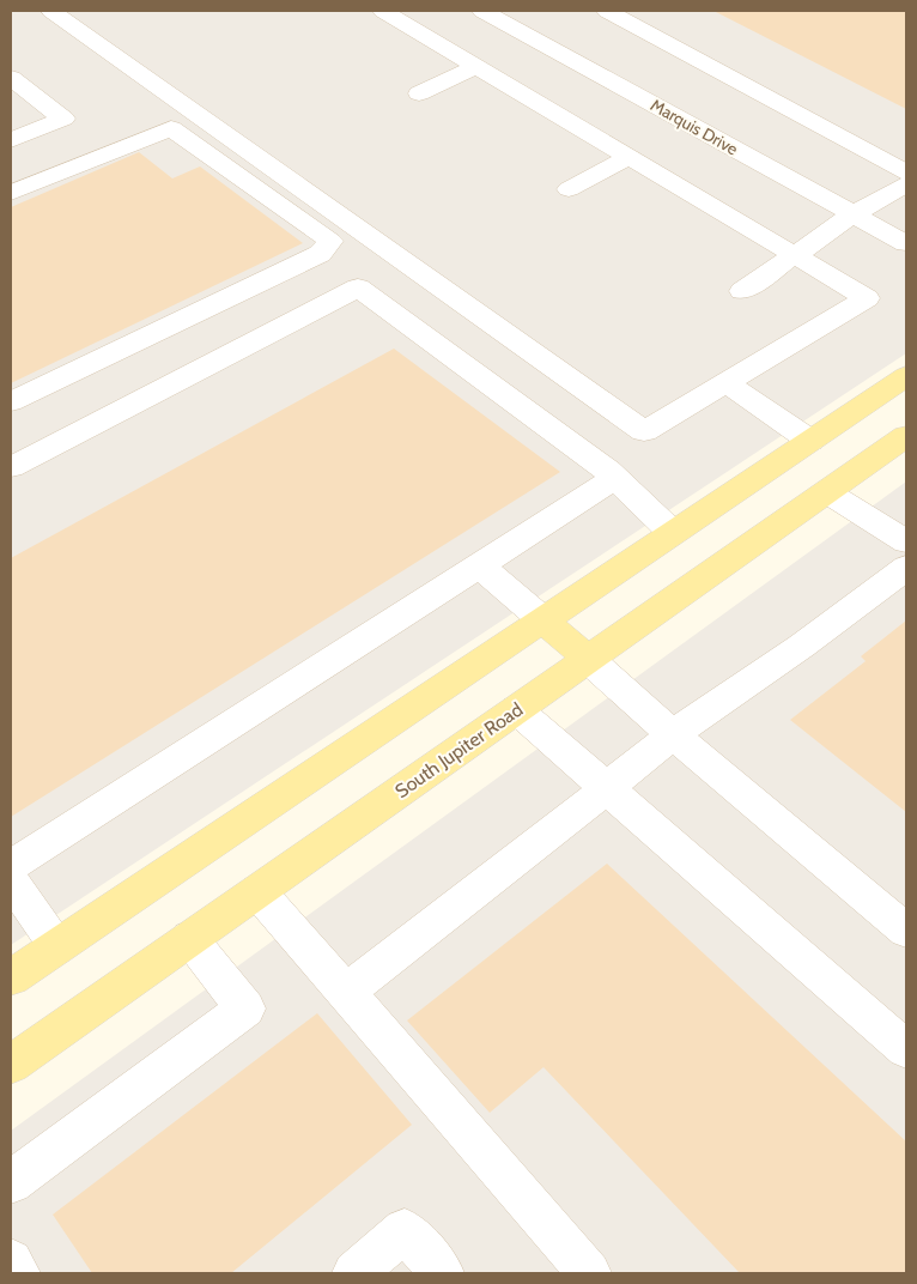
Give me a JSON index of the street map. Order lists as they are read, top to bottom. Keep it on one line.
{"streets":{"main road":["South Jupiter Road"],"street":["Marquis Drive"]}}
